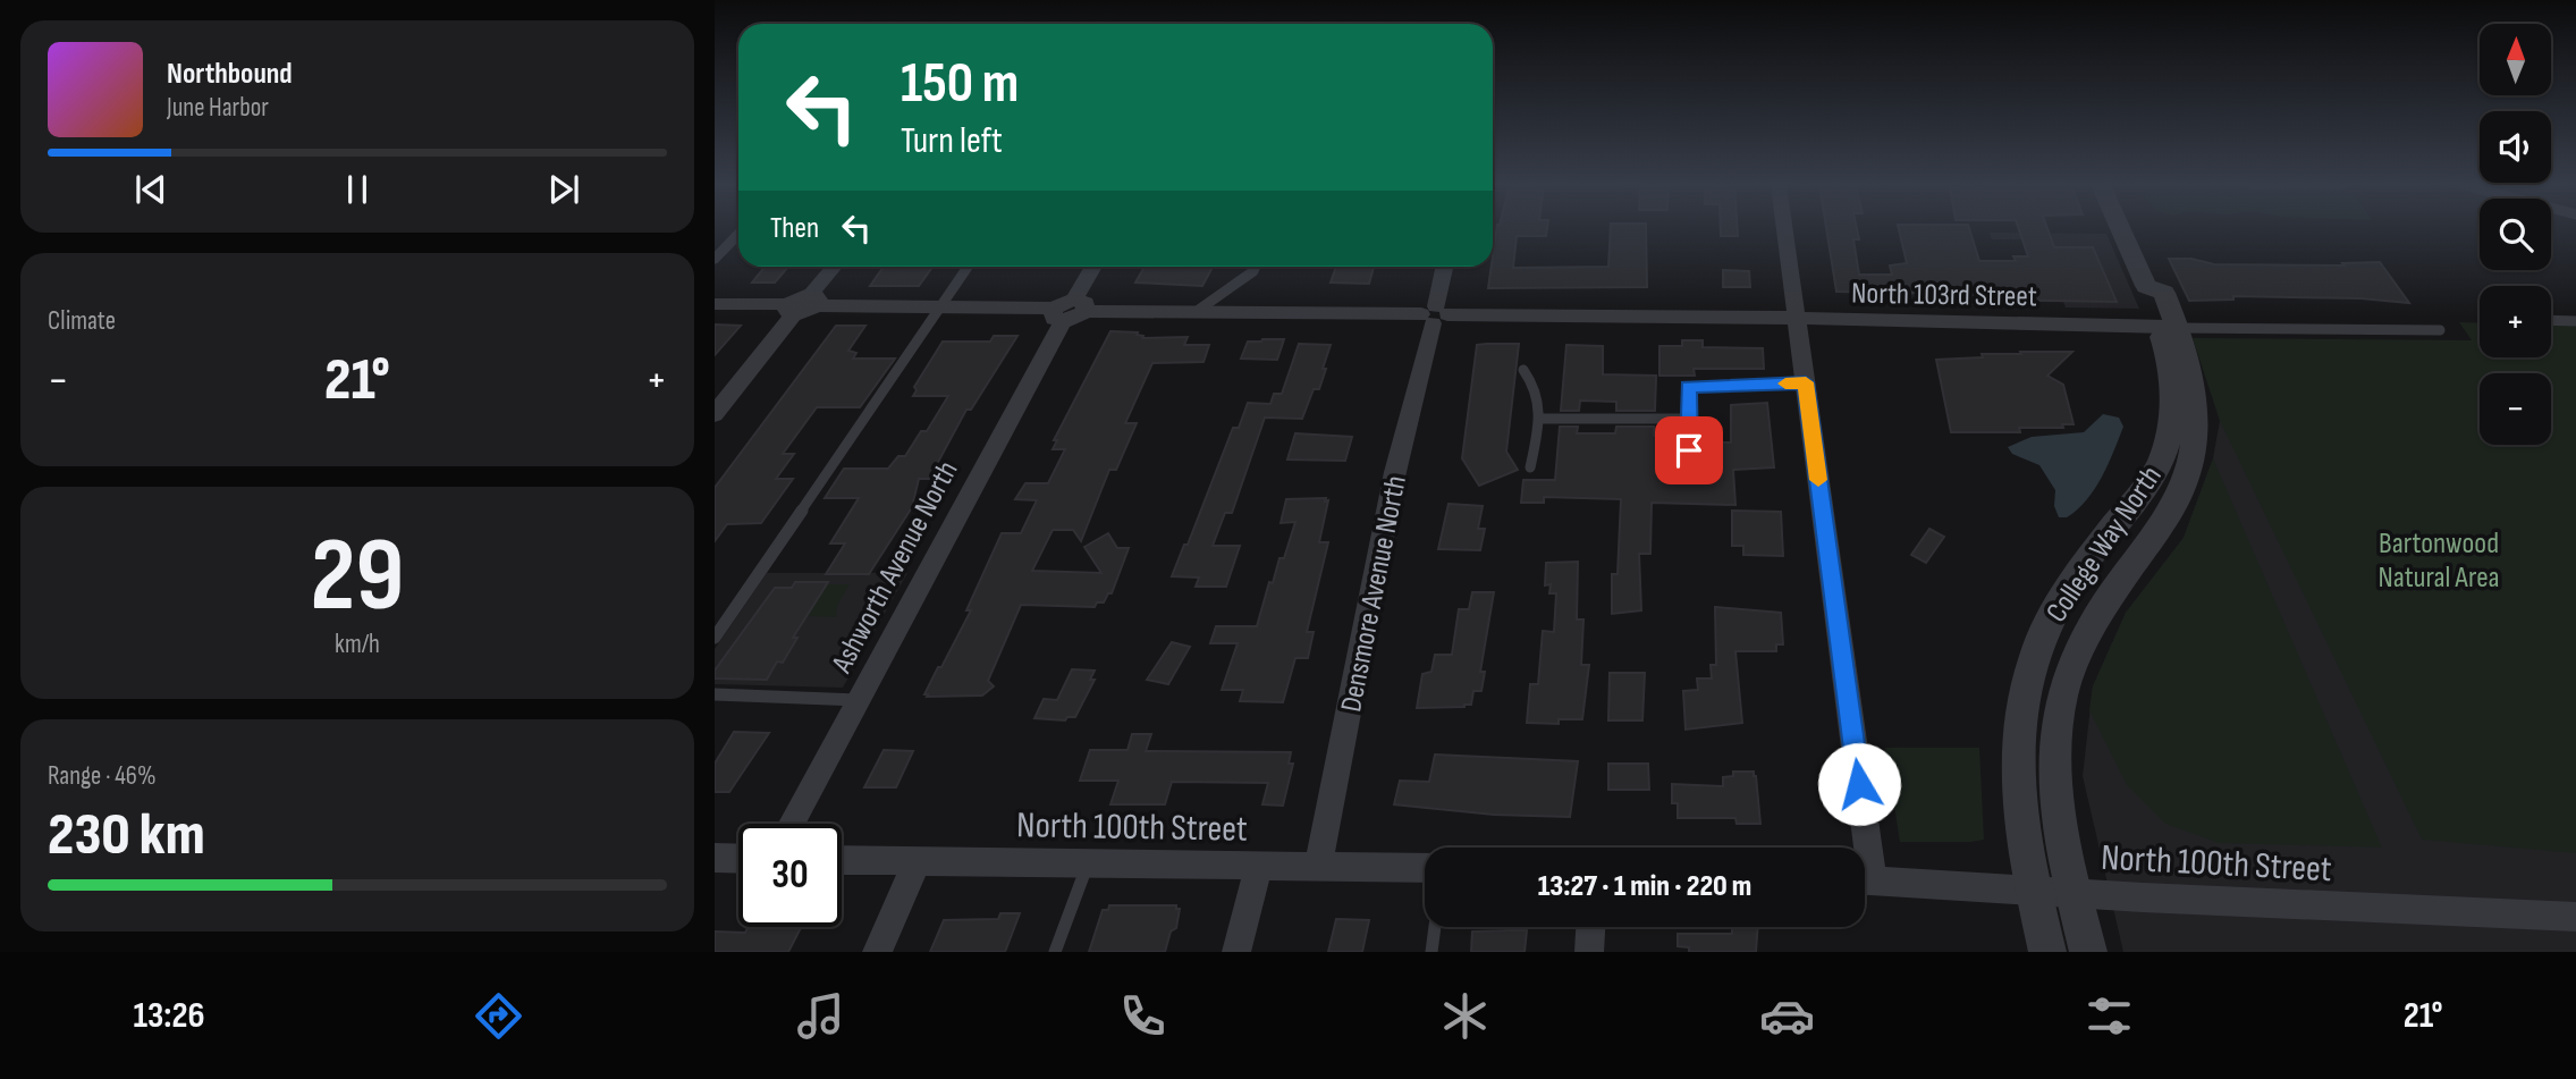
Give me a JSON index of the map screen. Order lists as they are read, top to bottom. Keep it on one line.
{"streets":{"street":["North 103rd Street","College Way North","Ashworth Avenue North","Densmore Avenue North","North 100th Street"]},"crossings":[["North 103rd Street","College Way North"],["North 103rd Street","Densmore Avenue North"],["College Way North","North 100th Street"],["Densmore Avenue North","North 100th Street"]],"parks":["Bartonwood Natural Area"],"north":"top","page":{"map_buttons":["+","−"],"turn":["150 m","Turn left"],"song":["Northbound","June Harbor"],"then":"Then","tile":["Climate",["29","km/h"],["Range · 46%","230 km"]],"heat":["−","21°","+"],"limit":"30","trip":"13:27 · 1 min · 220 m","tabs":["13:26","21°"]}}
